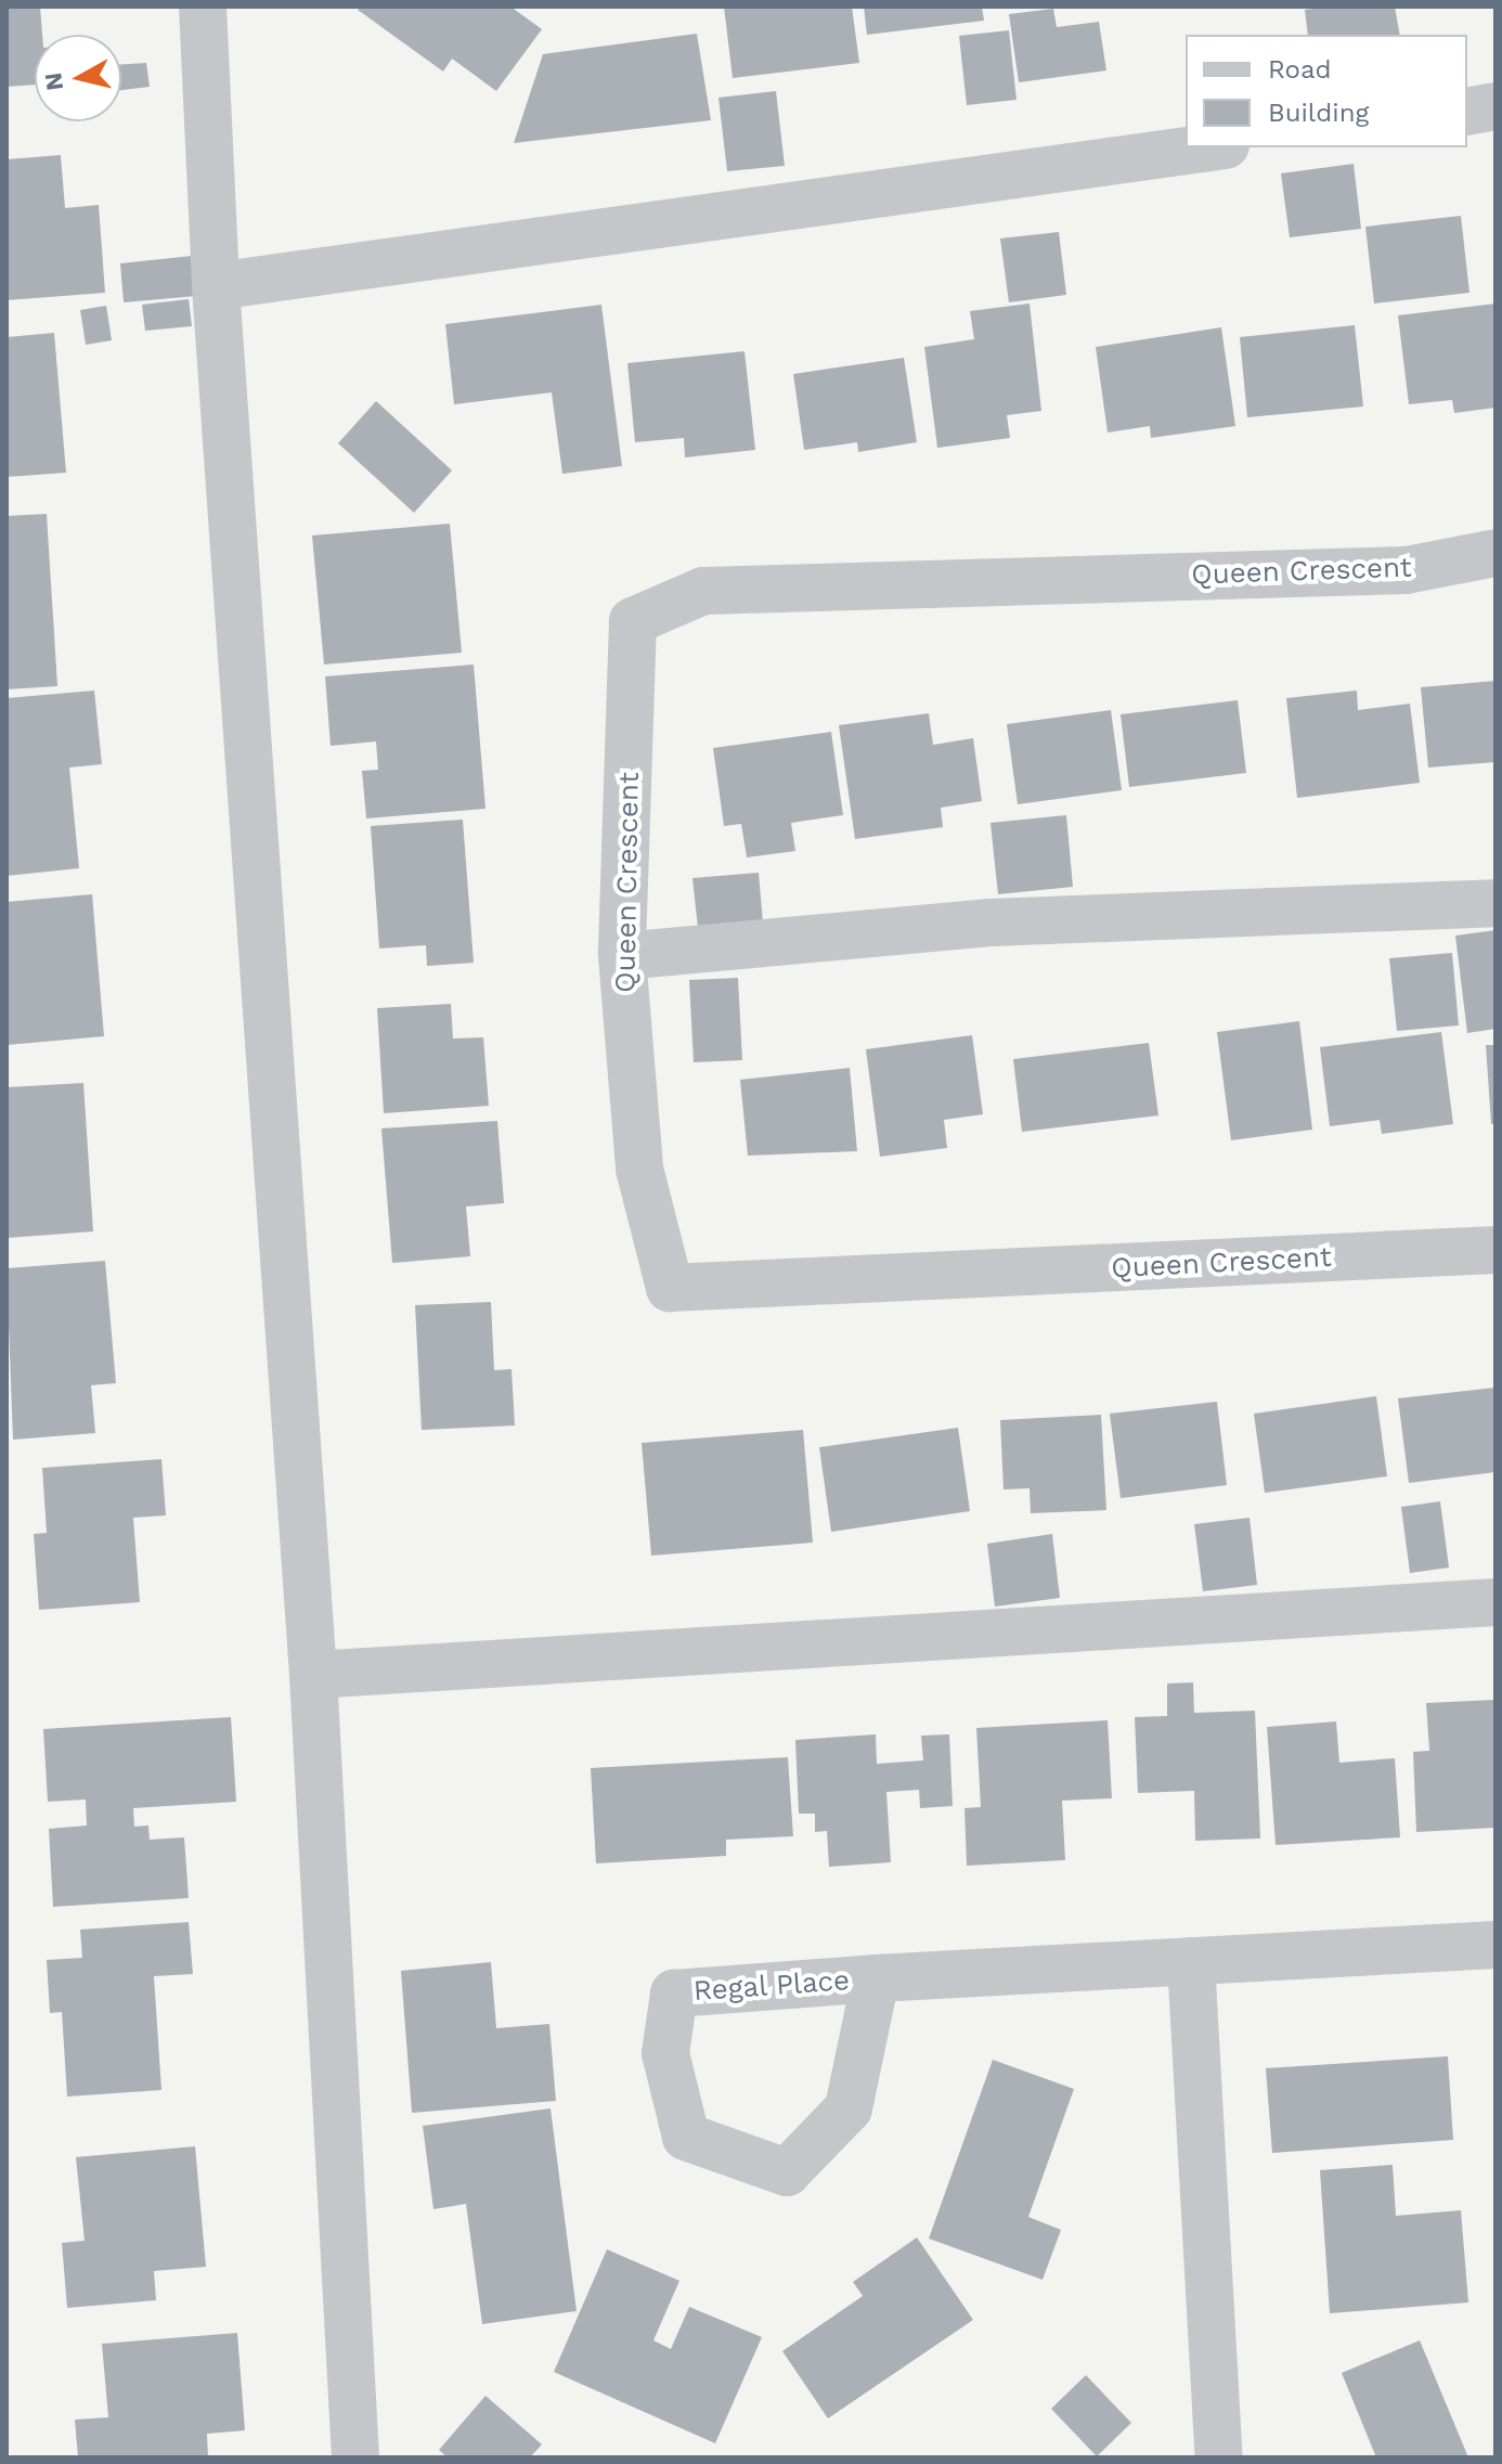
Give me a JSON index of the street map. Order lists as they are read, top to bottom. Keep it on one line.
{"streets":{"street":["Queen Crescent","Regal Place"]},"legend":["Road","Building"],"north":"left"}
